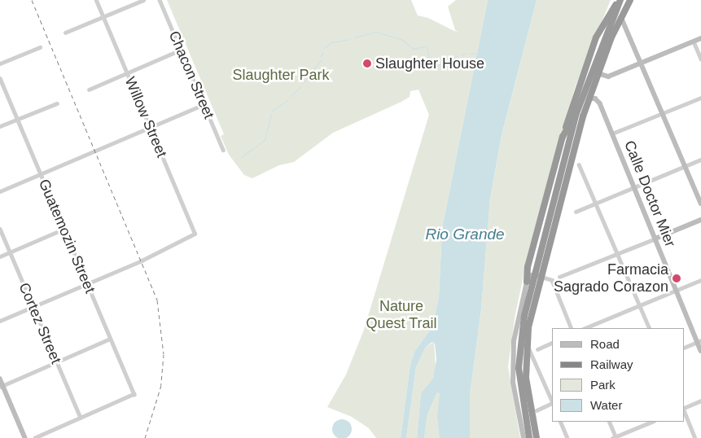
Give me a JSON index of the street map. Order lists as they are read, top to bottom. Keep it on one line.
{"streets":{"street":["Chacon Street","Willow Street","Calle Doctor Mier","Guatemozin Street","Cortez Street"]},"crossings":[["Willow Street","Guatemozin Street"],["Guatemozin Street","Cortez Street"]],"water":["Rio Grande"],"parks":["Slaughter Park","Nature Quest Trail"],"places":["Slaughter House","Farmacia Sagrado Corazon"],"legend":["Road","Railway","Park","Water"]}
